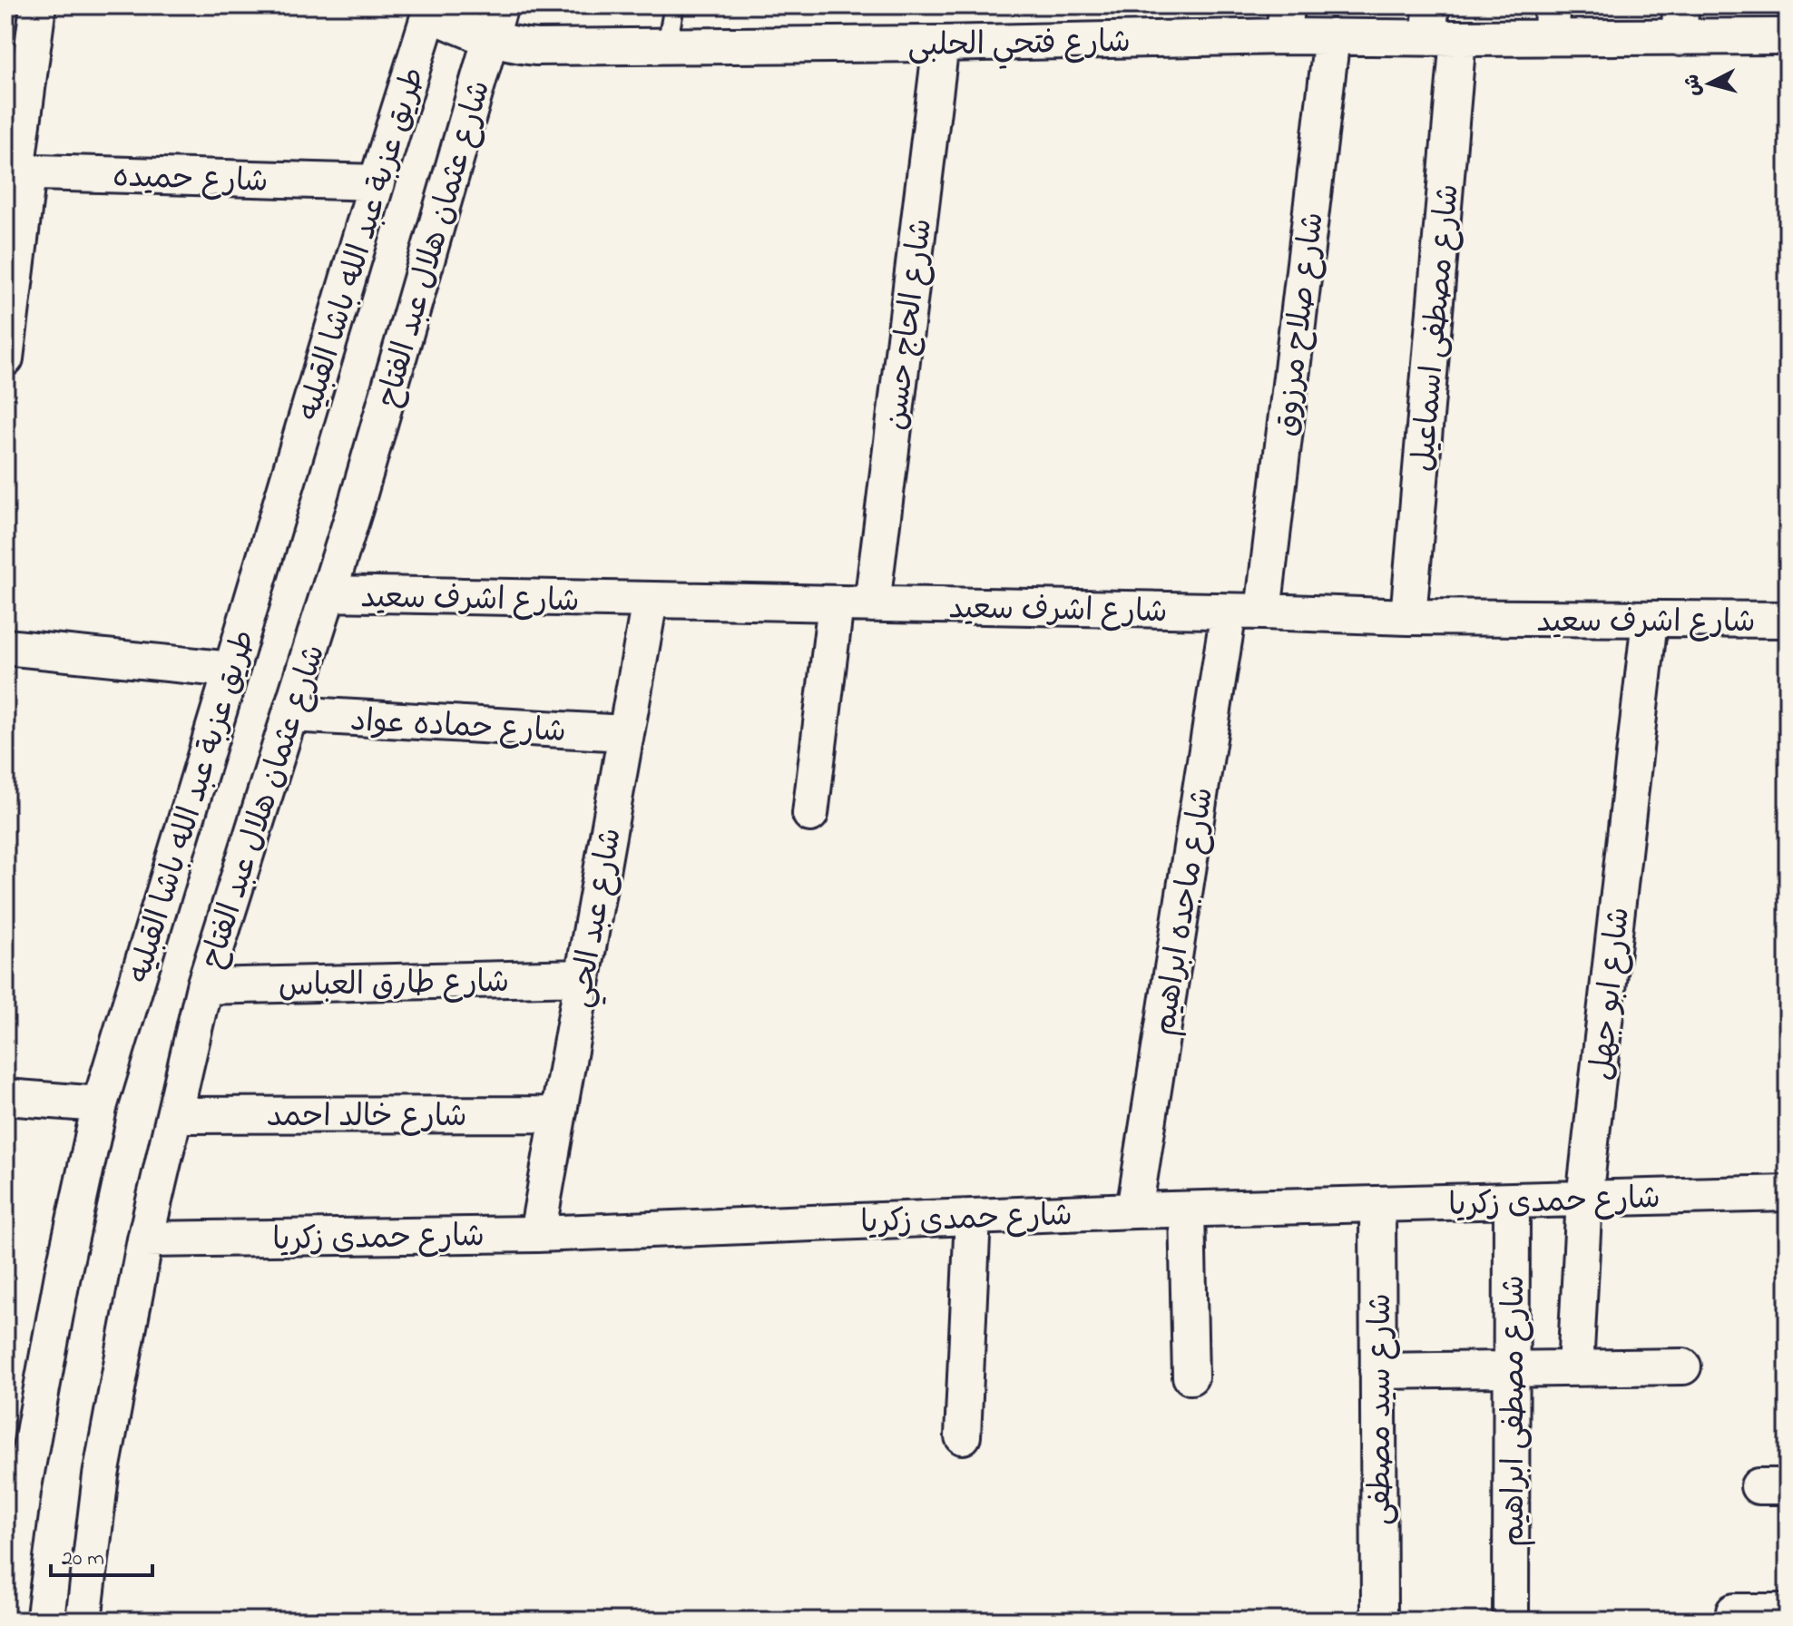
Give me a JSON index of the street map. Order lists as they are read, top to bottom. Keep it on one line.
{"streets":{"street":["شارع فتحي الحلبى","شارع حميده","طريق عزبة عبد الله باشا القبليه","شارع عثمان هلال عبد الفتاح","شارع الحاج حسن","شارع صلاح مرزوق","شارع مصطفى اسماعيل","شارع اشرف سعيد","شارع حماده عواد","شارع ماجده ابراهيم","شارع عبد الحي","شارع طارق العباس","شارع ابو جهل","شارع خالد احمد","شارع حمدى زكريا","شارع سيد مصطفى","شارع مصطفى ابراهيم"]},"crossings":[["شارع فتحي الحلبى","طريق عزبة عبد الله باشا القبليه"],["شارع فتحي الحلبى","شارع عثمان هلال عبد الفتاح"],["شارع فتحي الحلبى","شارع الحاج حسن"],["شارع فتحي الحلبى","شارع صلاح مرزوق"],["شارع فتحي الحلبى","شارع مصطفى اسماعيل"],["شارع حميده","طريق عزبة عبد الله باشا القبليه"],["شارع عثمان هلال عبد الفتاح","شارع اشرف سعيد"],["شارع عثمان هلال عبد الفتاح","شارع حماده عواد"],["شارع عثمان هلال عبد الفتاح","شارع طارق العباس"],["شارع عثمان هلال عبد الفتاح","شارع خالد احمد"],["شارع عثمان هلال عبد الفتاح","شارع حمدى زكريا"],["شارع الحاج حسن","شارع اشرف سعيد"],["شارع صلاح مرزوق","شارع اشرف سعيد"],["شارع مصطفى اسماعيل","شارع اشرف سعيد"],["شارع اشرف سعيد","شارع ماجده ابراهيم"],["شارع اشرف سعيد","شارع عبد الحي"],["شارع اشرف سعيد","شارع ابو جهل"],["شارع حماده عواد","شارع عبد الحي"],["شارع ماجده ابراهيم","شارع حمدى زكريا"],["شارع عبد الحي","شارع طارق العباس"],["شارع عبد الحي","شارع خالد احمد"],["شارع عبد الحي","شارع حمدى زكريا"],["شارع ابو جهل","شارع حمدى زكريا"],["شارع حمدى زكريا","شارع سيد مصطفى"],["شارع حمدى زكريا","شارع مصطفى ابراهيم"]],"scale_bar":"20 m","north":"left"}
